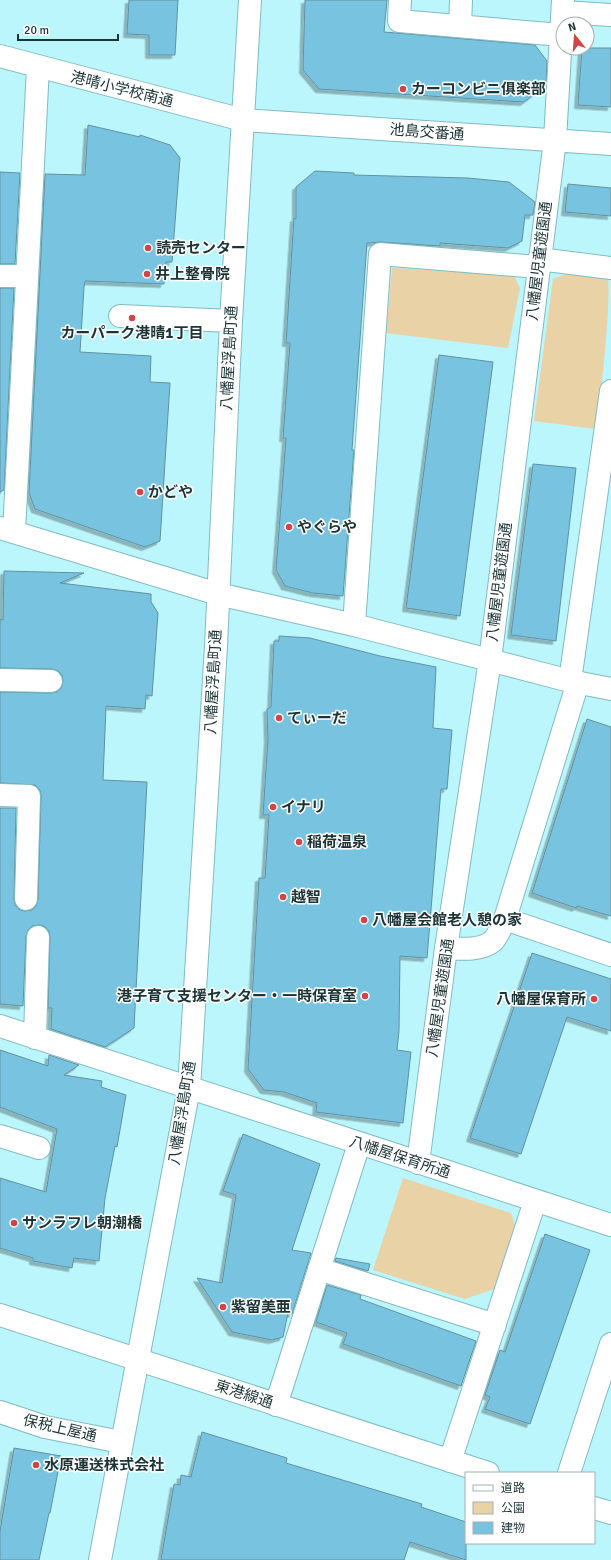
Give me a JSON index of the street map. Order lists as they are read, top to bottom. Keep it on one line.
{"streets":{"street":["港晴小学校南通","池島交番通","八幡屋児童遊園通","八幡屋浮島町通","八幡屋保育所通","東港線通","保税上屋通"]},"crossings":[["港晴小学校南通","池島交番通"],["港晴小学校南通","八幡屋浮島町通"],["池島交番通","八幡屋児童遊園通"],["池島交番通","八幡屋浮島町通"],["八幡屋児童遊園通","八幡屋保育所通"],["八幡屋浮島町通","八幡屋保育所通"],["八幡屋浮島町通","東港線通"],["八幡屋浮島町通","保税上屋通"]],"places":["カーコンビニ俱楽部","読売センター","井上整骨院","カーパーク港晴1丁目","かどや","やぐらや","てぃーだ","イナリ","稲荷温泉","越智","八幡屋会館老人憩の家","港子育て支援センター・一時保育室","八幡屋保育所","サンラフレ朝潮橋","紫留美亜","水原運送株式会社"],"legend":["道路","公園","建物"],"scale_bar":"20 m","north":"top"}
